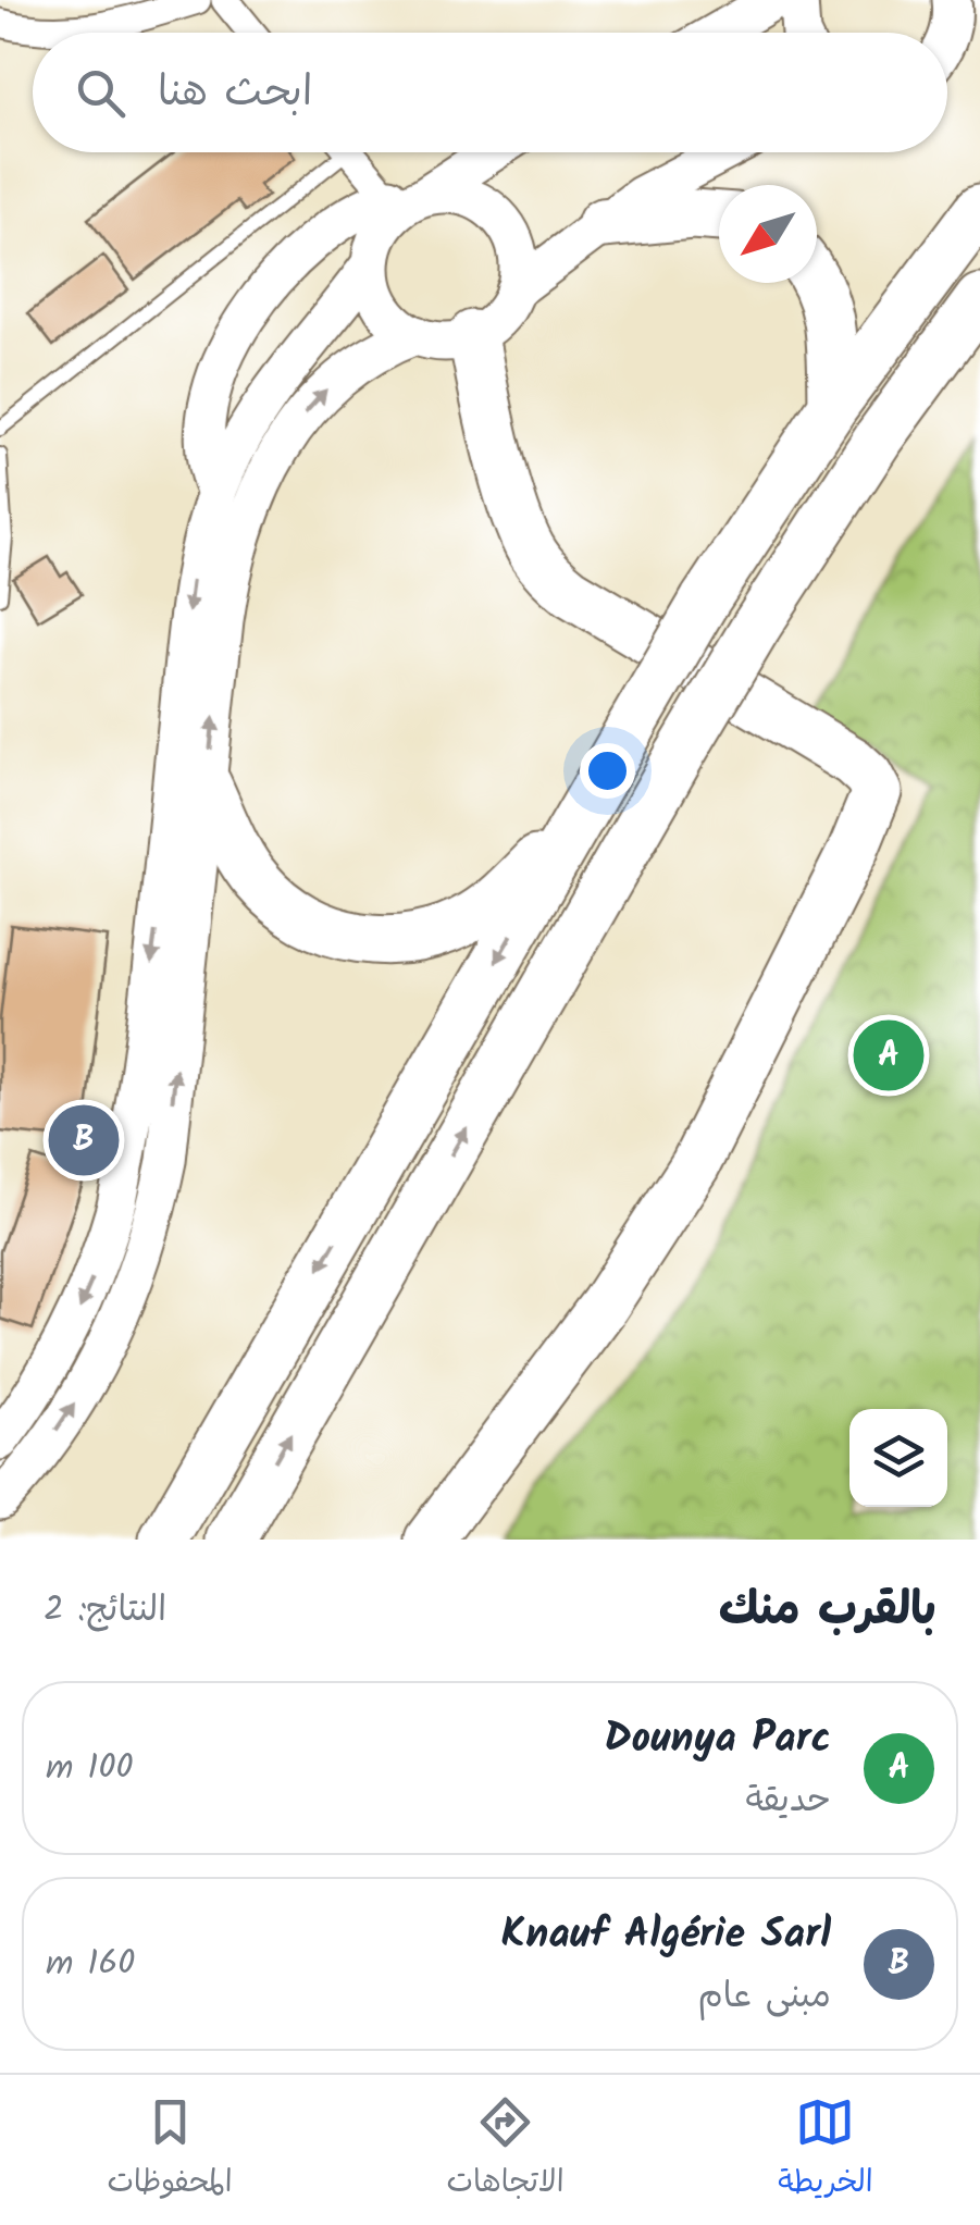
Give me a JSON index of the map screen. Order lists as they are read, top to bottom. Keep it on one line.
{"north":"bottom left","page":{"search":"ابحث هنا","pins":["A","B"],"heading":["بالقرب منك","النتائج: 2"],"list":[{"mark":"A","name":"Dounya Parc","note":"حديقة","value":"100 m"},{"mark":"B","name":"Knauf Algérie Sarl","note":"مبنى عام","value":"160 m"}],"nav":["الخريطة","الاتجاهات","المحفوظات"]}}
